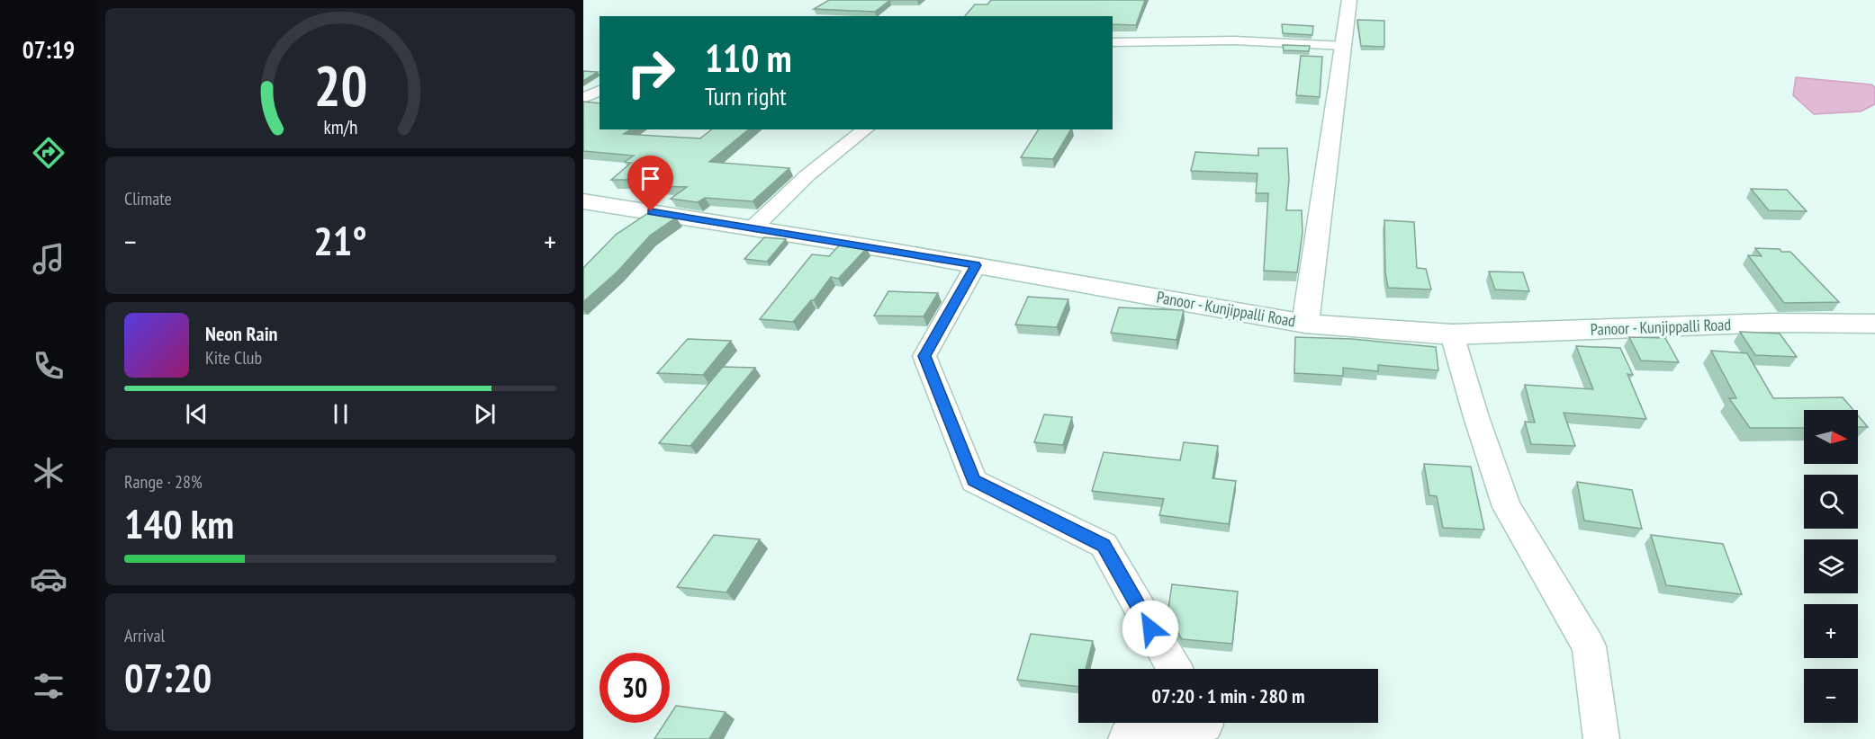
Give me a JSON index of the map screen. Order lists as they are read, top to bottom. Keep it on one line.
{"streets":{"main road":["Panoor - Kunjippalli Road"]},"north":"right","page":{"tabs":"07:19","turn":["110 m","Turn right"],"tile":["Climate",["Range · 28%","140 km"],["Arrival","07:20"]],"heat":["−","21°","+"],"song":["Neon Rain","Kite Club"],"map_buttons":["+","−"],"limit":"30","trip":"07:20 · 1 min · 280 m","gauge":["20","km/h"]}}
